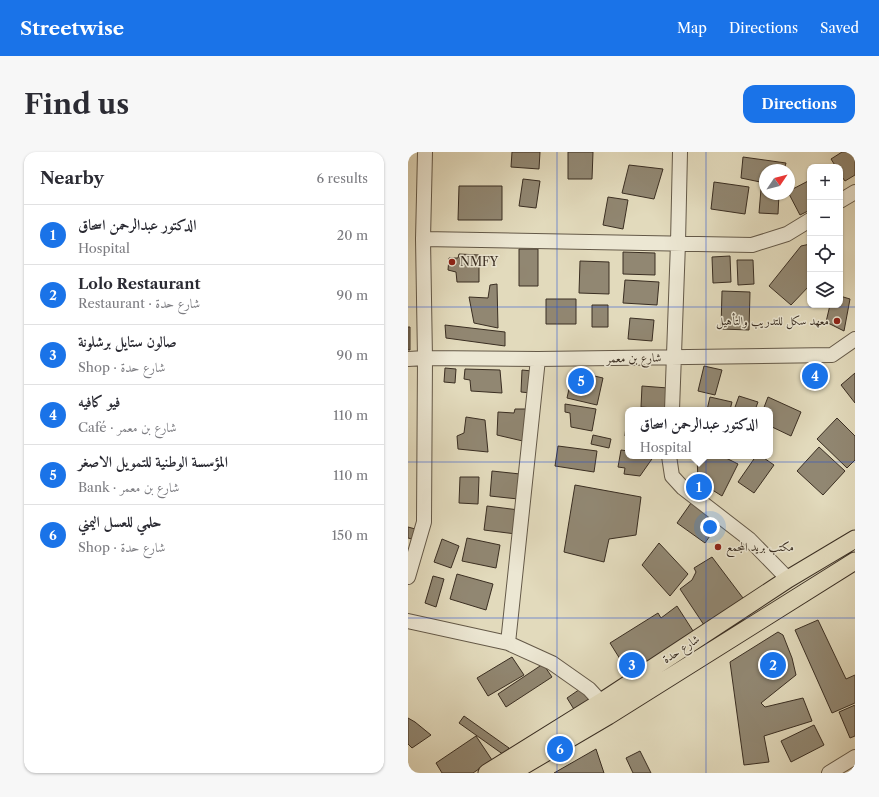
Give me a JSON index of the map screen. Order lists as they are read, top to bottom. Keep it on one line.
{"streets":{"main road":["شارع حدة"],"street":["شارع بن معمر"]},"places":["NMFY","معهد سكل للتدريب والتأهيل","مكتب بريد المجمع"],"north":"top right","page":{"header":"Streetwise","nav":["Map","Directions","Saved"],"buttons":"Directions","title":"Find us","heading":["Nearby","6 results"],"map_buttons":["+","−"],"list":[{"mark":"1","name":"الدكتور عبدالرحمن اسحاق","note":"Hospital","value":"20 m"},{"mark":"2","name":"Lolo Restaurant","note":"Restaurant · شارع حدة","value":"90 m"},{"mark":"3","name":"صالون ستايل برشلونة","note":"Shop · شارع حدة","value":"90 m"},{"mark":"4","name":"فيو كافيه","note":"Café · شارع بن معمر","value":"110 m"},{"mark":"5","name":"المؤسسة الوطنية للتمويل الاصغر","note":"Bank · شارع بن معمر","value":"110 m"},{"mark":"6","name":"حلمي للعسل اليمني","note":"Shop · شارع حدة","value":"150 m"}],"pins":["4","5","1","2","3","6"],"popup":["الدكتور عبدالرحمن اسحاق","Hospital"]}}
